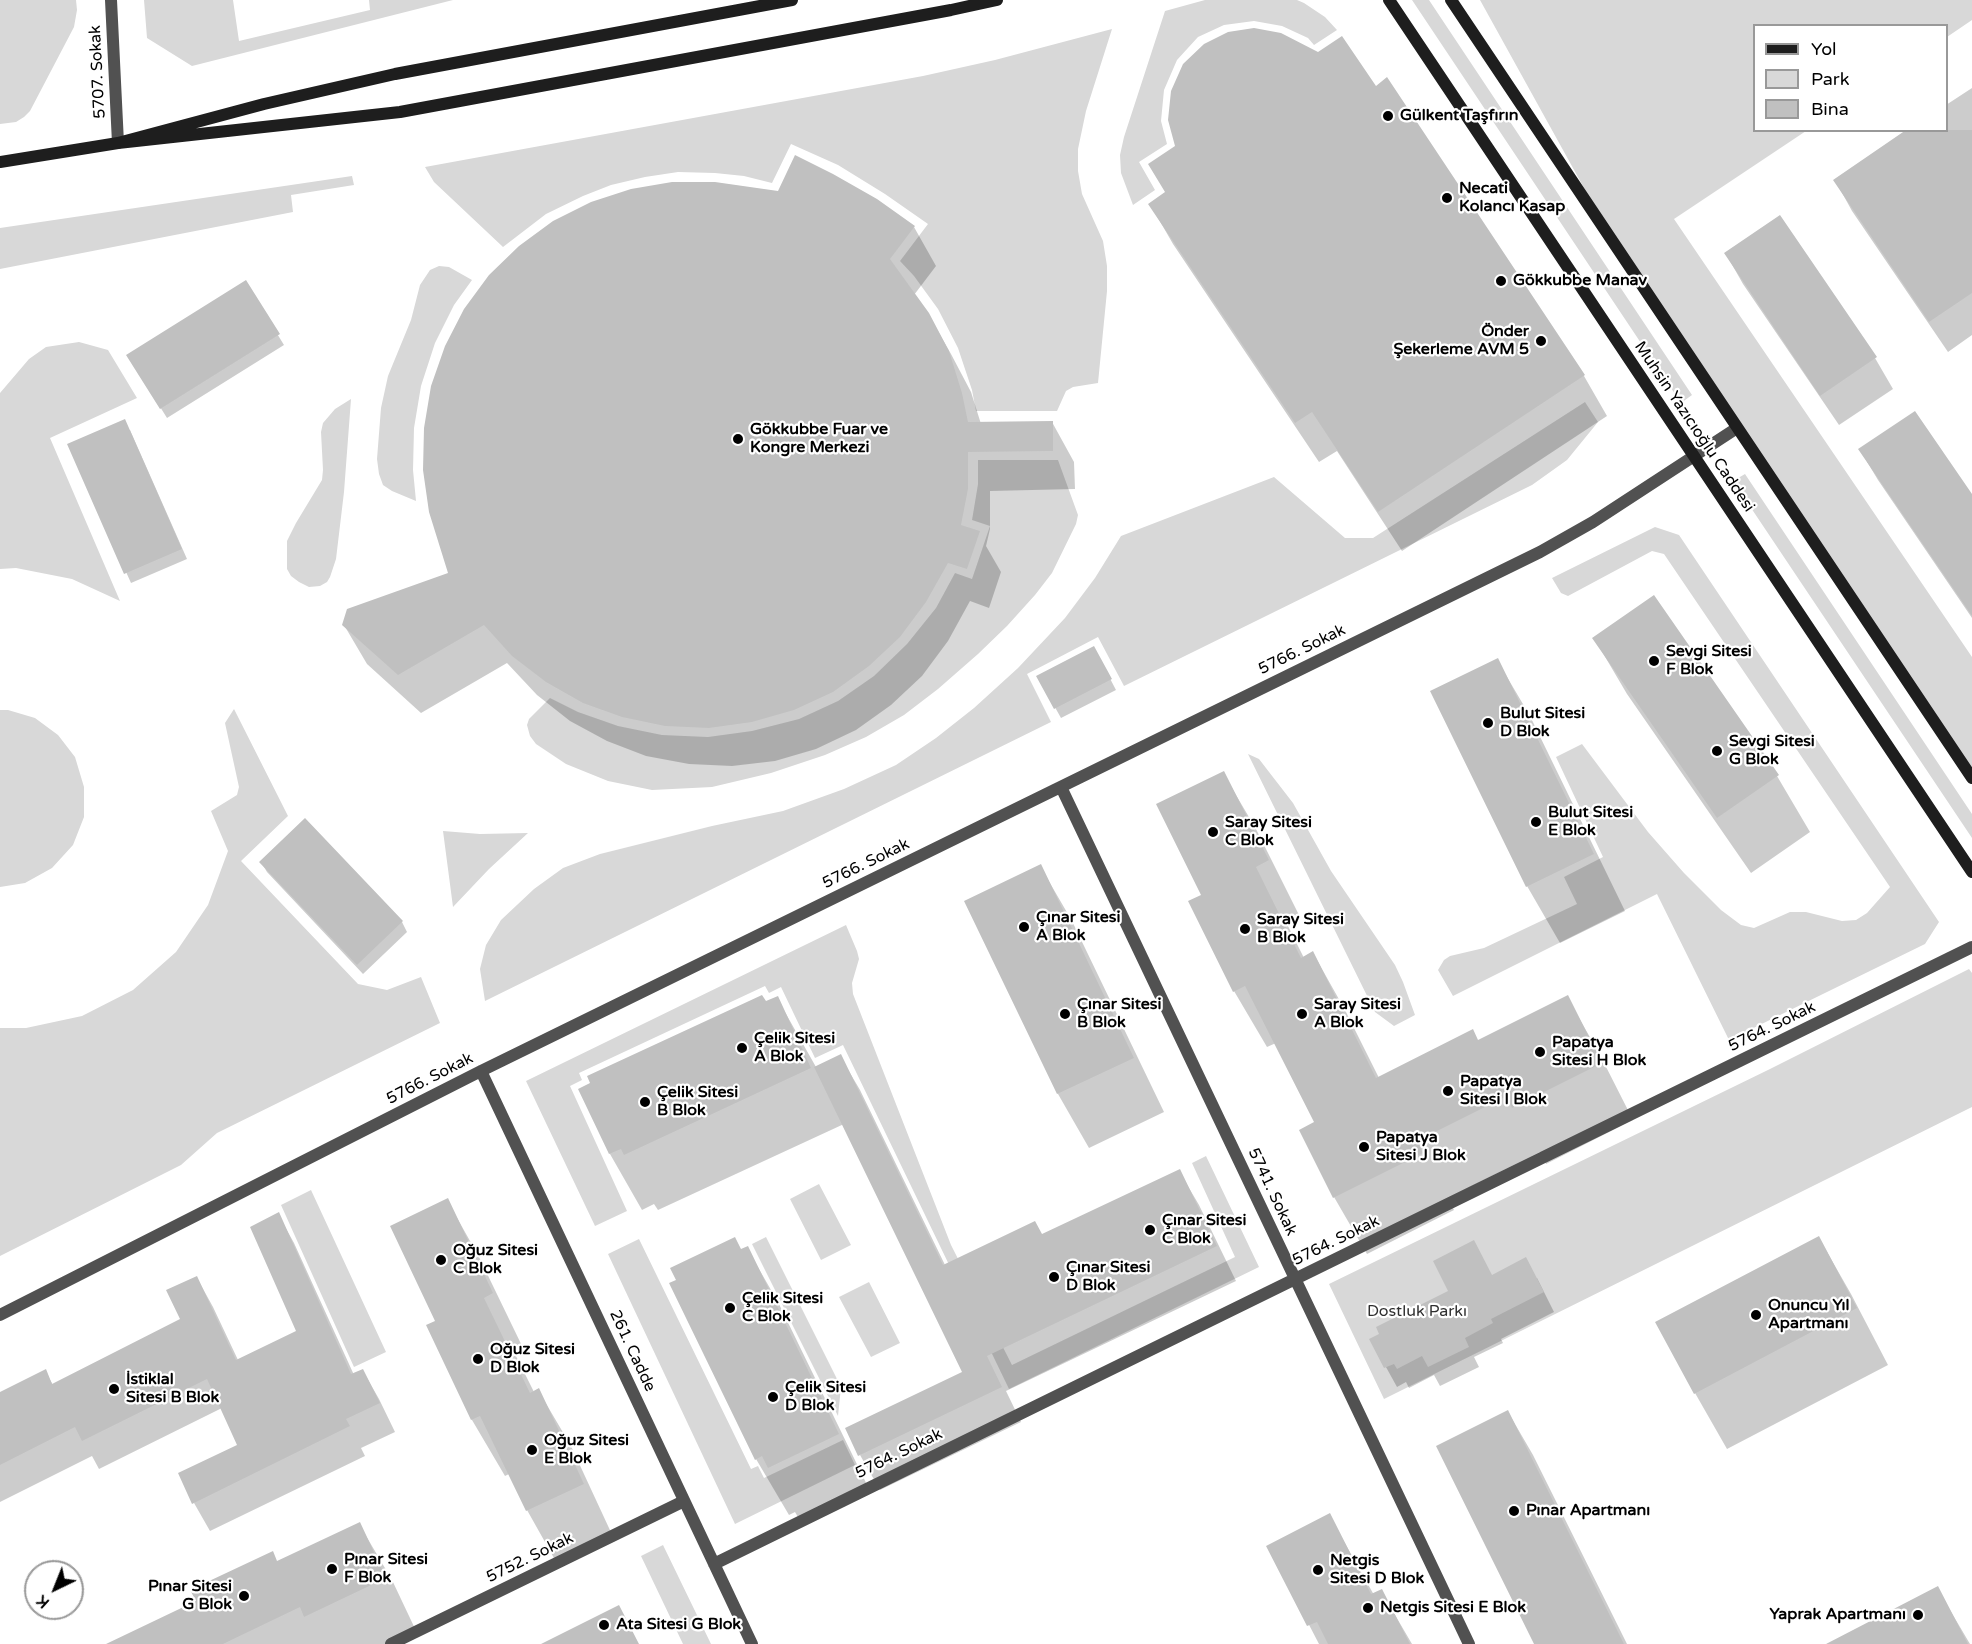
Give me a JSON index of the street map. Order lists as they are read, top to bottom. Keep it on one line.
{"streets":{"main road":["Muhsin Yazıcıoğlu Caddesi"],"street":["5707. Sokak","5766. Sokak","5764. Sokak","5741. Sokak","261. Cadde","5752. Sokak"]},"crossings":[["Muhsin Yazıcıoğlu Caddesi","5766. Sokak"],["5766. Sokak","5741. Sokak"],["5766. Sokak","261. Cadde"],["5764. Sokak","5741. Sokak"],["5764. Sokak","261. Cadde"],["261. Cadde","5752. Sokak"]],"parks":["Dostluk Parkı"],"places":["Gülkent Taşfırın","Necati Kolancı Kasap","Gökkubbe Manav","Önder Şekerleme AVM 5","Gökkubbe Fuar ve Kongre Merkezi","Sevgi Sitesi F Blok","Bulut Sitesi D Blok","Sevgi Sitesi G Blok","Bulut Sitesi E Blok","Saray Sitesi C Blok","Çınar Sitesi A Blok","Saray Sitesi B Blok","Çınar Sitesi B Blok","Saray Sitesi A Blok","Çelik Sitesi A Blok","Papatya Sitesi H Blok","Papatya Sitesi I Blok","Çelik Sitesi B Blok","Papatya Sitesi J Blok","Çınar Sitesi C Blok","Oğuz Sitesi C Blok","Çınar Sitesi D Blok","Çelik Sitesi C Blok","Onuncu Yıl Apartmanı","Oğuz Sitesi D Blok","İstiklal Sitesi B Blok","Çelik Sitesi D Blok","Oğuz Sitesi E Blok","Pınar Apartmanı","Pınar Sitesi F Blok","Netgis Sitesi D Blok","Pınar Sitesi G Blok","Netgis Sitesi E Blok","Yaprak Apartmanı","Ata Sitesi G Blok"],"legend":["Yol","Park","Bina"],"north":"bottom left"}
